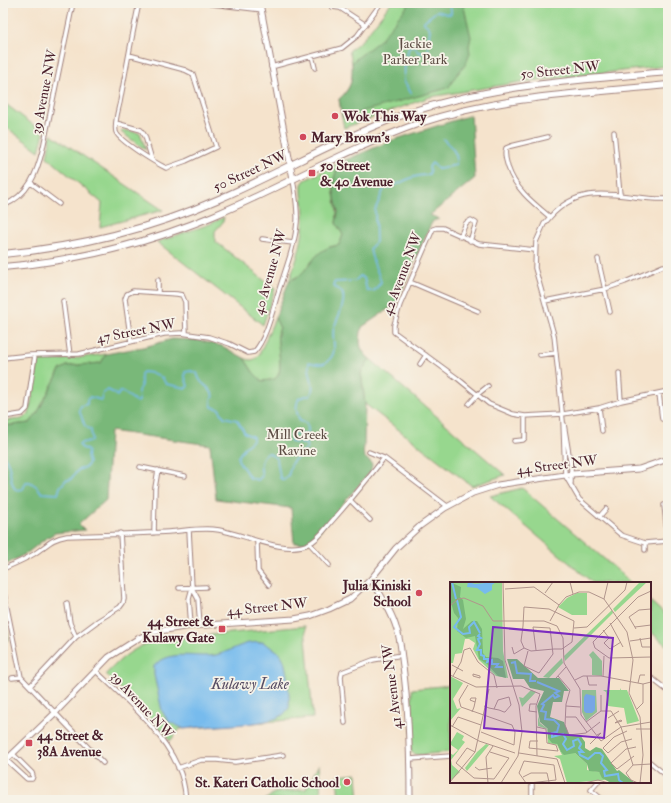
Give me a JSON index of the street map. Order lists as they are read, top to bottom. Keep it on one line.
{"streets":{"main road":["50 Street NW"],"street":["39 Avenue NW","40 Avenue NW","42 Avenue NW","47 Street NW","44 Street NW","41 Avenue NW"]},"crossings":[["50 Street NW","40 Avenue NW"],["39 Avenue NW","44 Street NW"],["40 Avenue NW","47 Street NW"],["44 Street NW","41 Avenue NW"]],"water":["Kulawy Lake"],"parks":["Jackie Parker Park","Mill Creek Ravine"],"places":{"other":["Wok This Way","Mary Brown's","Julia Kiniski School","St. Kateri Catholic School"],"transit":["50 Street & 40 Avenue","44 Street & Kulawy Gate","44 Street & 38A Avenue"]}}
